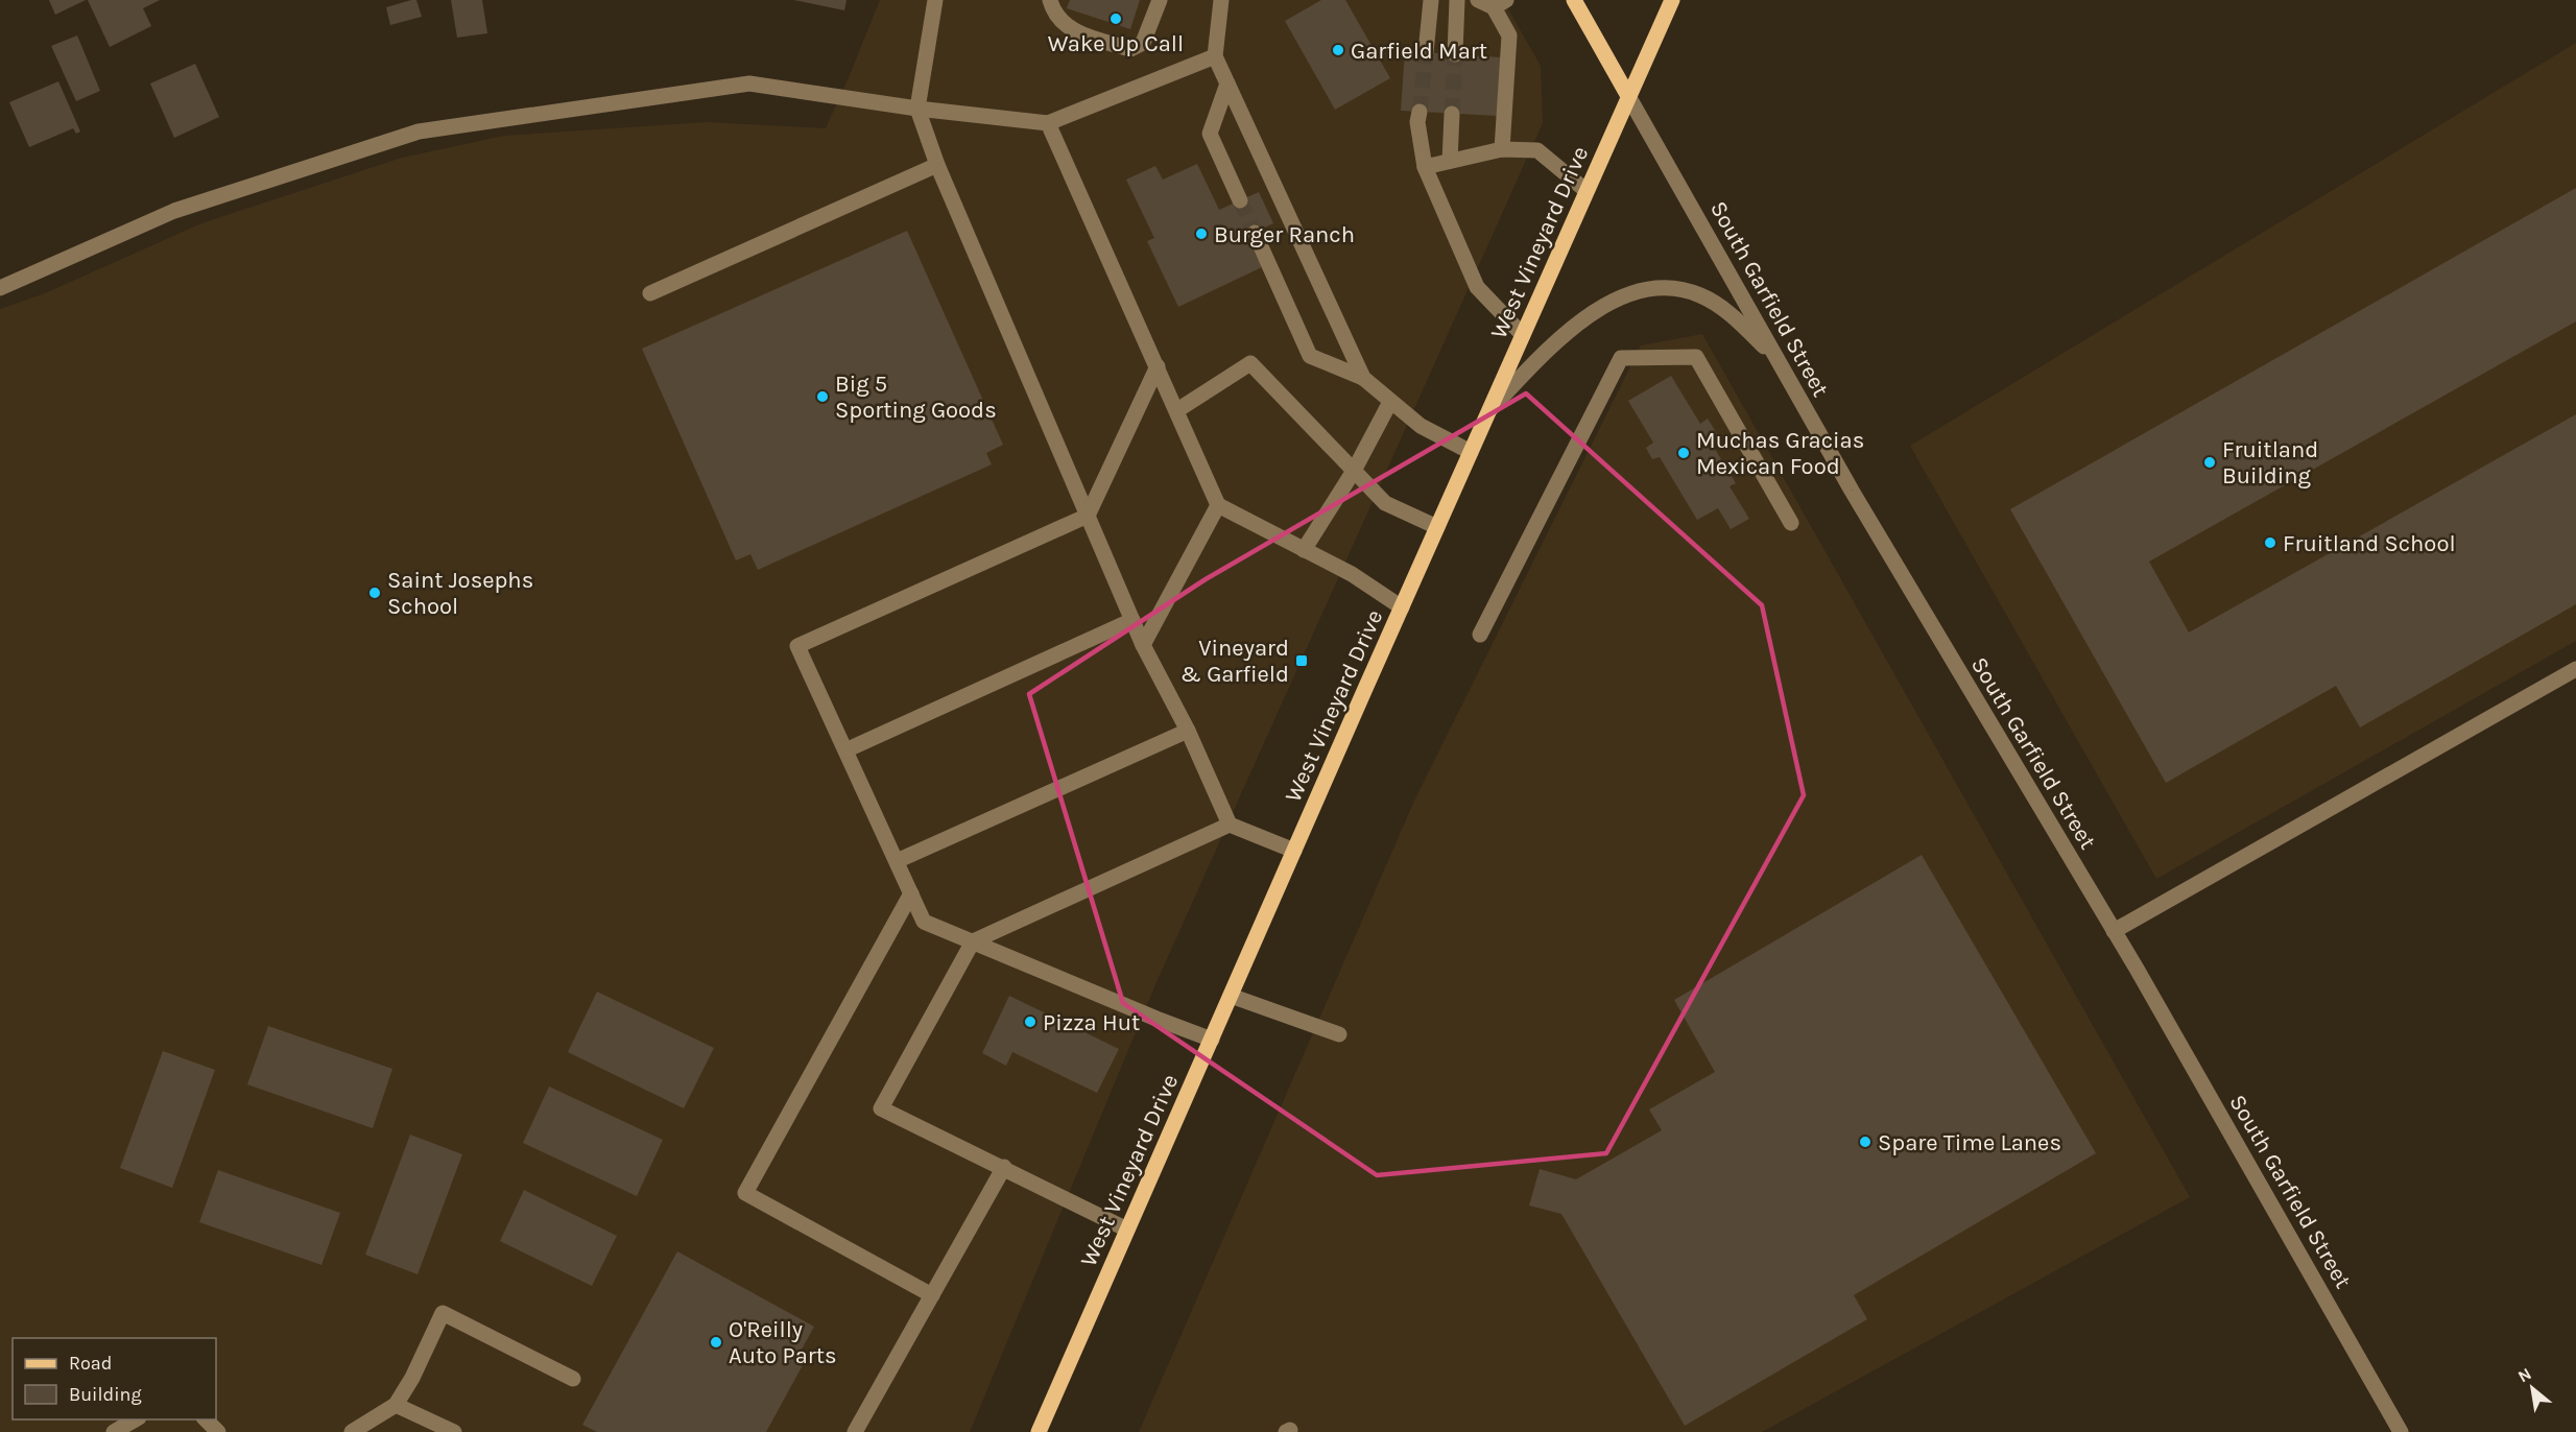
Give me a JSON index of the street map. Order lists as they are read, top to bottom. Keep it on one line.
{"streets":{"main road":["West Vineyard Drive"],"street":["South Garfield Street"]},"crossings":[["West Vineyard Drive","South Garfield Street"]],"places":{"other":["Wake Up Call","Garfield Mart","Burger Ranch","Big 5 Sporting Goods","Muchas Gracias Mexican Food","Fruitland Building","Fruitland School","Saint Josephs School","Pizza Hut","Spare Time Lanes","O'Reilly Auto Parts"],"transit":["Vineyard & Garfield"]},"legend":["Road","Building"],"north":"top left"}
